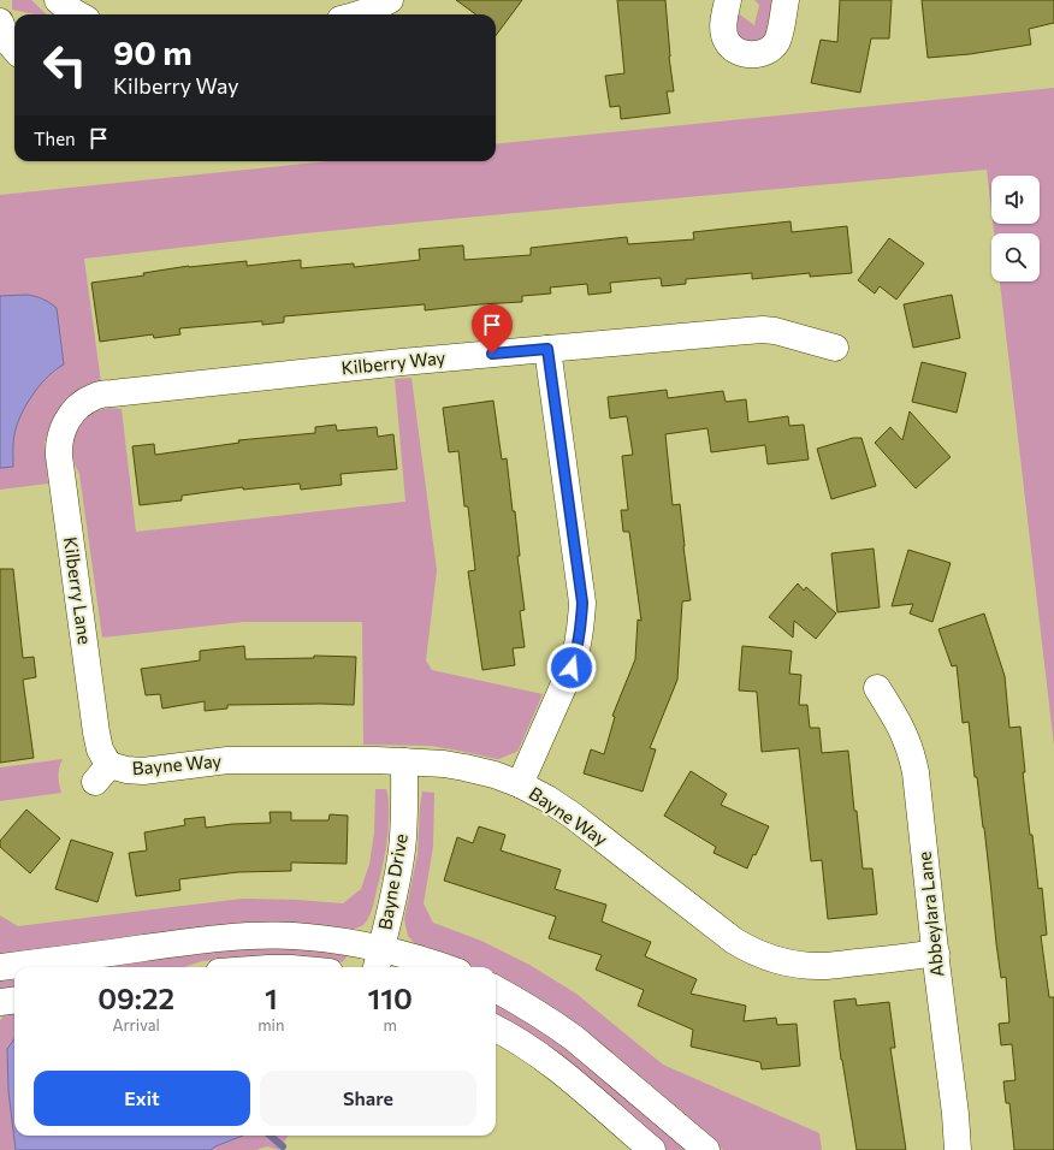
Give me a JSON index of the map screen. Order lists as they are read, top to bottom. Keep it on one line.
{"streets":{"street":["Kilberry Way","Kilberry Lane","Bayne Way","Bayne Drive","Abbeylara Lane"]},"crossings":[["Kilberry Way","Kilberry Lane"],["Kilberry Lane","Bayne Way"],["Bayne Way","Bayne Drive"],["Bayne Way","Abbeylara Lane"]],"page":{"turn":["90 m","Kilberry Way"],"then":"Then","eta":["09:22","Arrival","1","min","110","m"],"buttons":["Exit","Share"]}}
